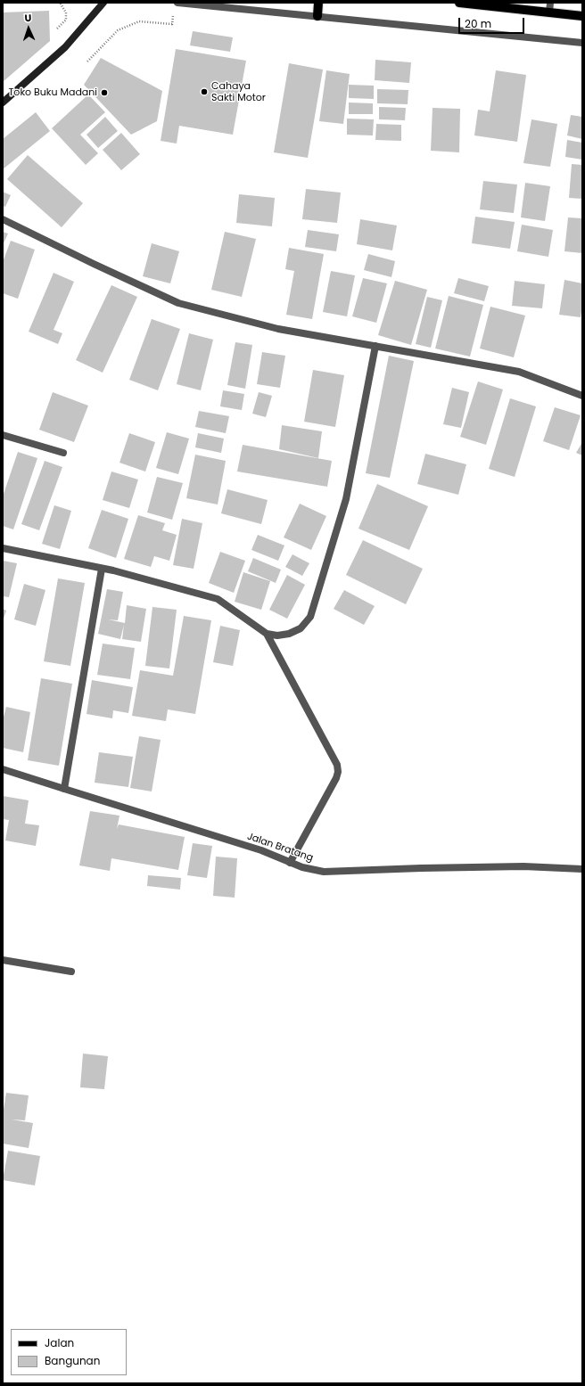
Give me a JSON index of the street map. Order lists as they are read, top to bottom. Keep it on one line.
{"streets":{"street":["Jalan Bratang"]},"places":["Cahaya Sakti Motor","Toko Buku Madani"],"legend":["Jalan","Bangunan"],"scale_bar":"20 m","north":"top"}
